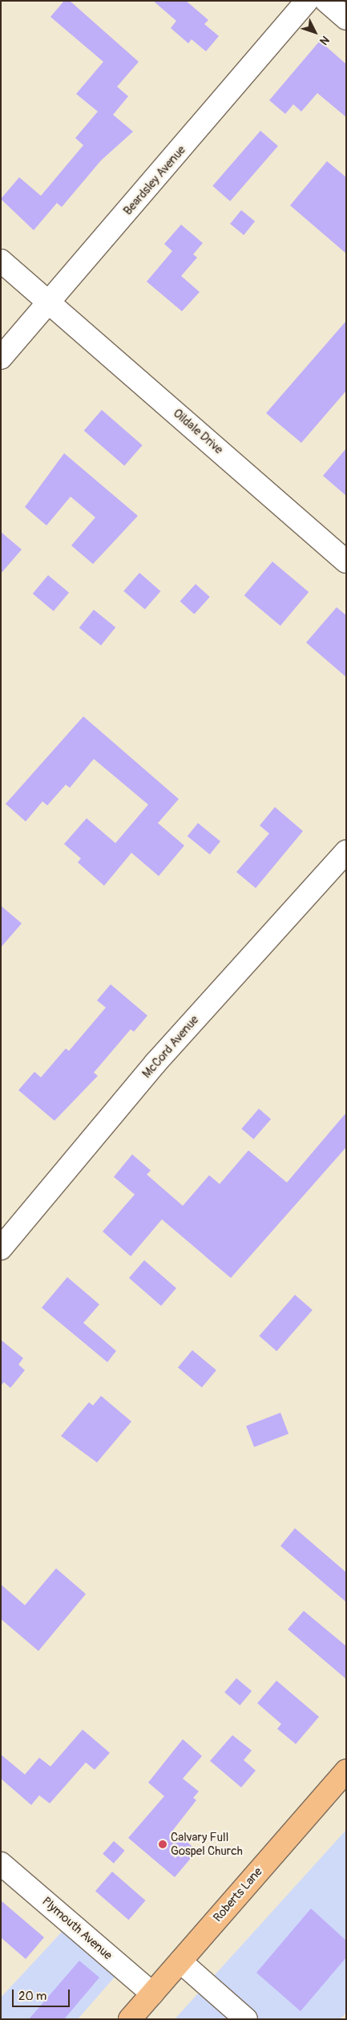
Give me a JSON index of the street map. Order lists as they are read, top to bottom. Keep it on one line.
{"streets":{"main road":["Roberts Lane"],"street":["Beardsley Avenue","Oildale Drive","McCord Avenue","Plymouth Avenue"]},"crossings":[["Beardsley Avenue","Oildale Drive"],["Roberts Lane","Plymouth Avenue"]],"places":["Calvary Full Gospel Church"],"scale_bar":"20 m","north":"bottom right"}
